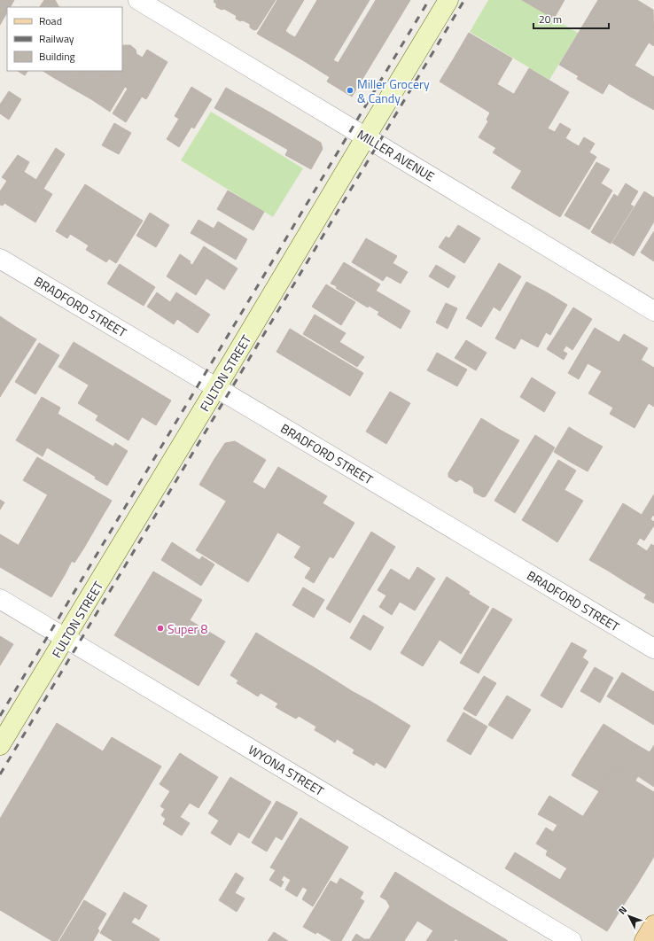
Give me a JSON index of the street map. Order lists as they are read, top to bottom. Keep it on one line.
{"streets":{"street":["MILLER AVENUE","BRADFORD STREET","FULTON STREET","WYONA STREET"]},"crossings":[["MILLER AVENUE","FULTON STREET"],["BRADFORD STREET","FULTON STREET"],["FULTON STREET","WYONA STREET"]],"places":["Miller Grocery & Candy","Super 8"],"legend":["Road","Railway","Building"],"scale_bar":"20 m","north":"top left"}
